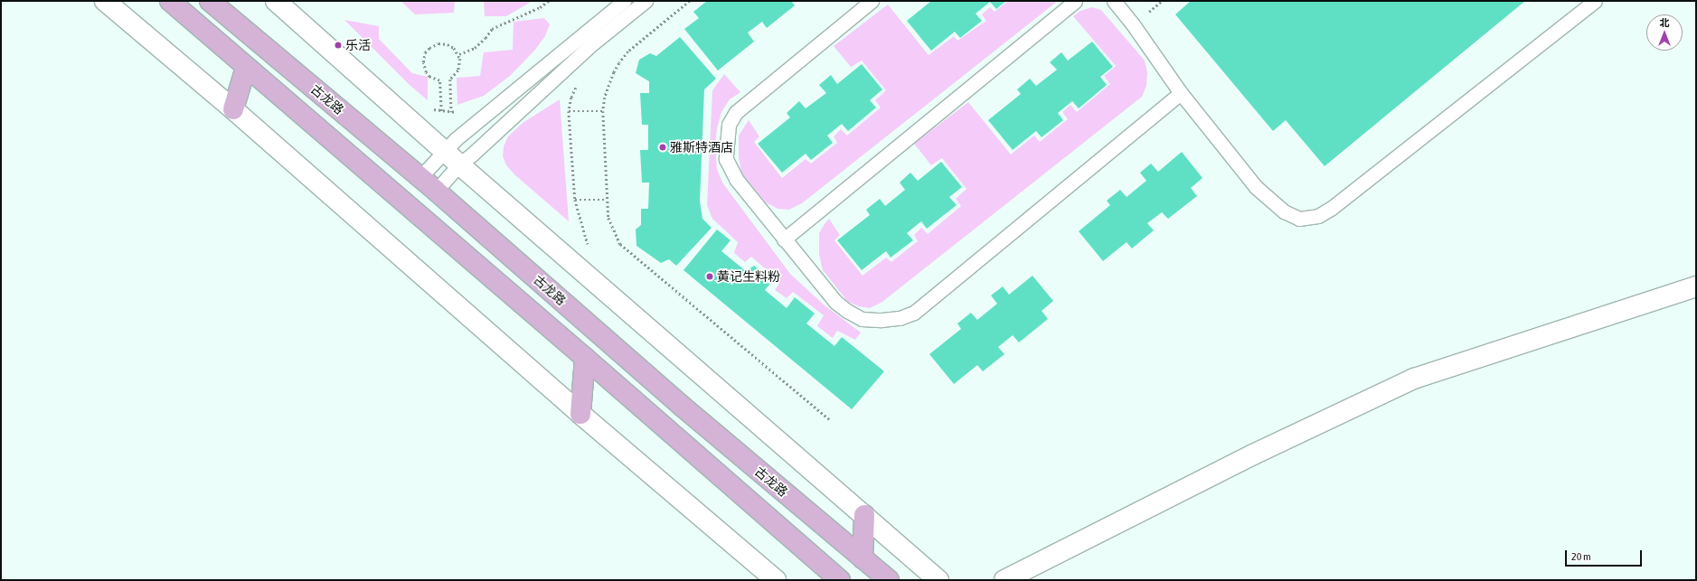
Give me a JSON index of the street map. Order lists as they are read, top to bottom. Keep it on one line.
{"streets":{"main road":["古龙路"]},"places":["乐活","雅斯特酒店","黄记生料粉"],"scale_bar":"20 m","north":"top"}
